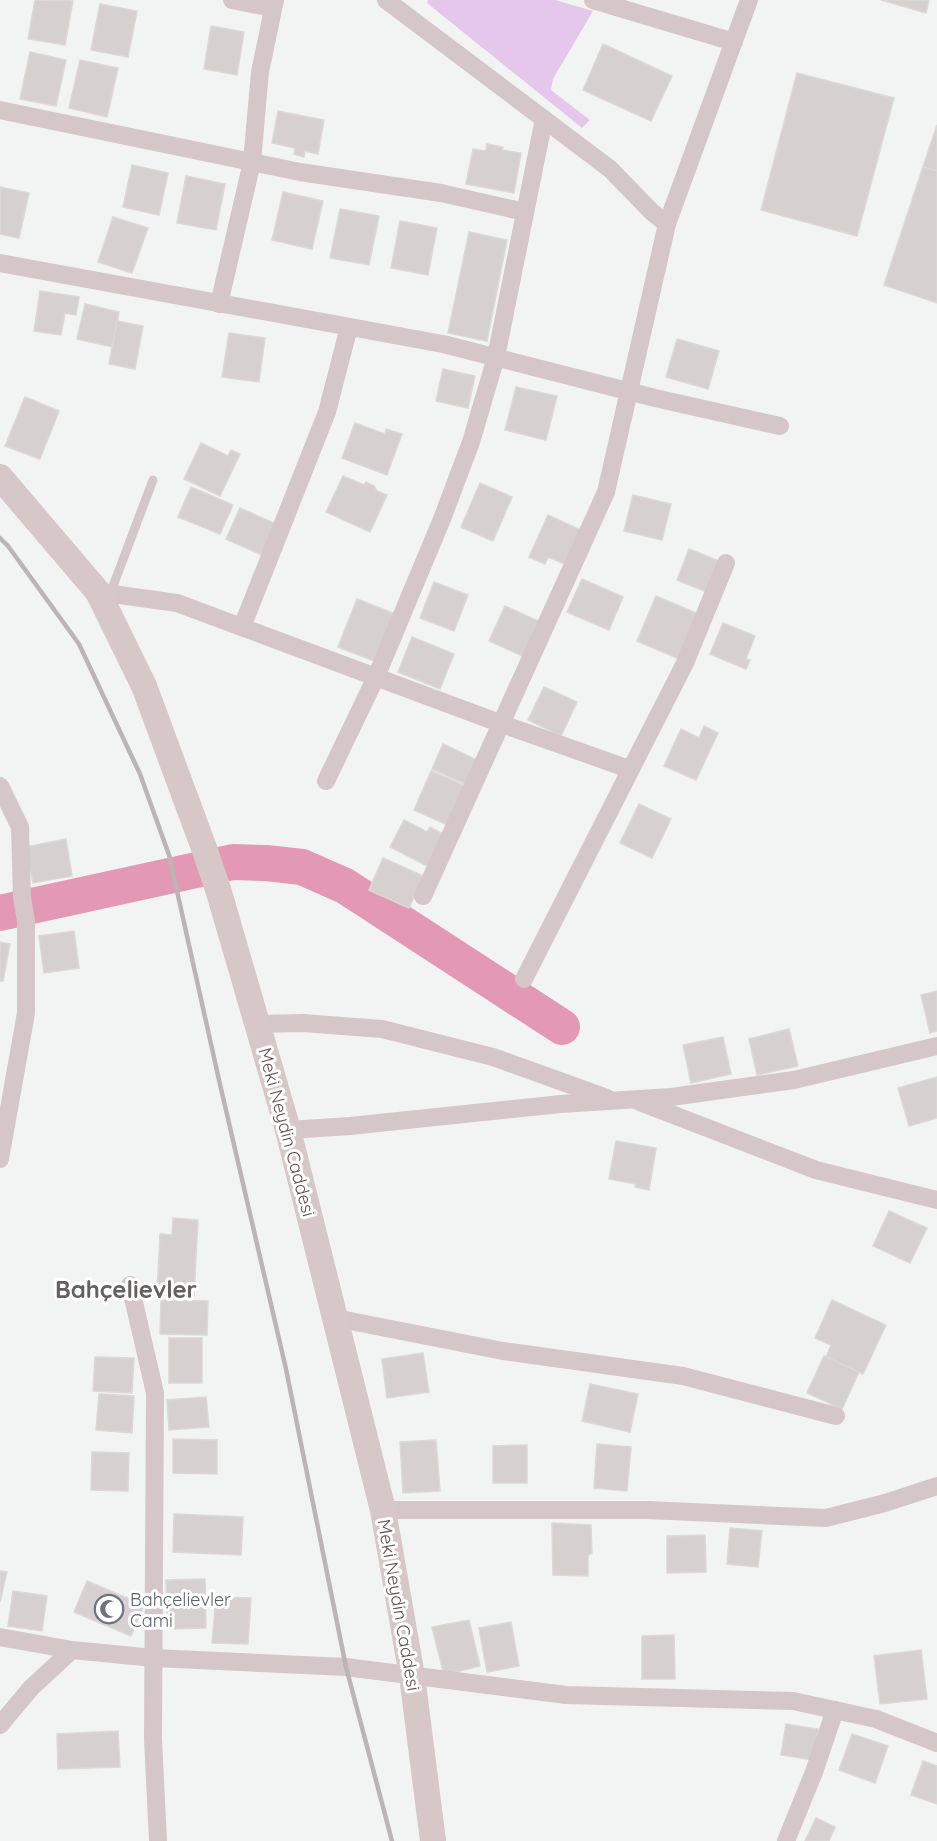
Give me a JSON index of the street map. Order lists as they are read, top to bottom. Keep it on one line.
{"streets":{"street":["Meki Neydin Caddesi"]},"districts":["Bahçelievler"],"places":{"mosque":["Bahçelievler Cami"]}}
